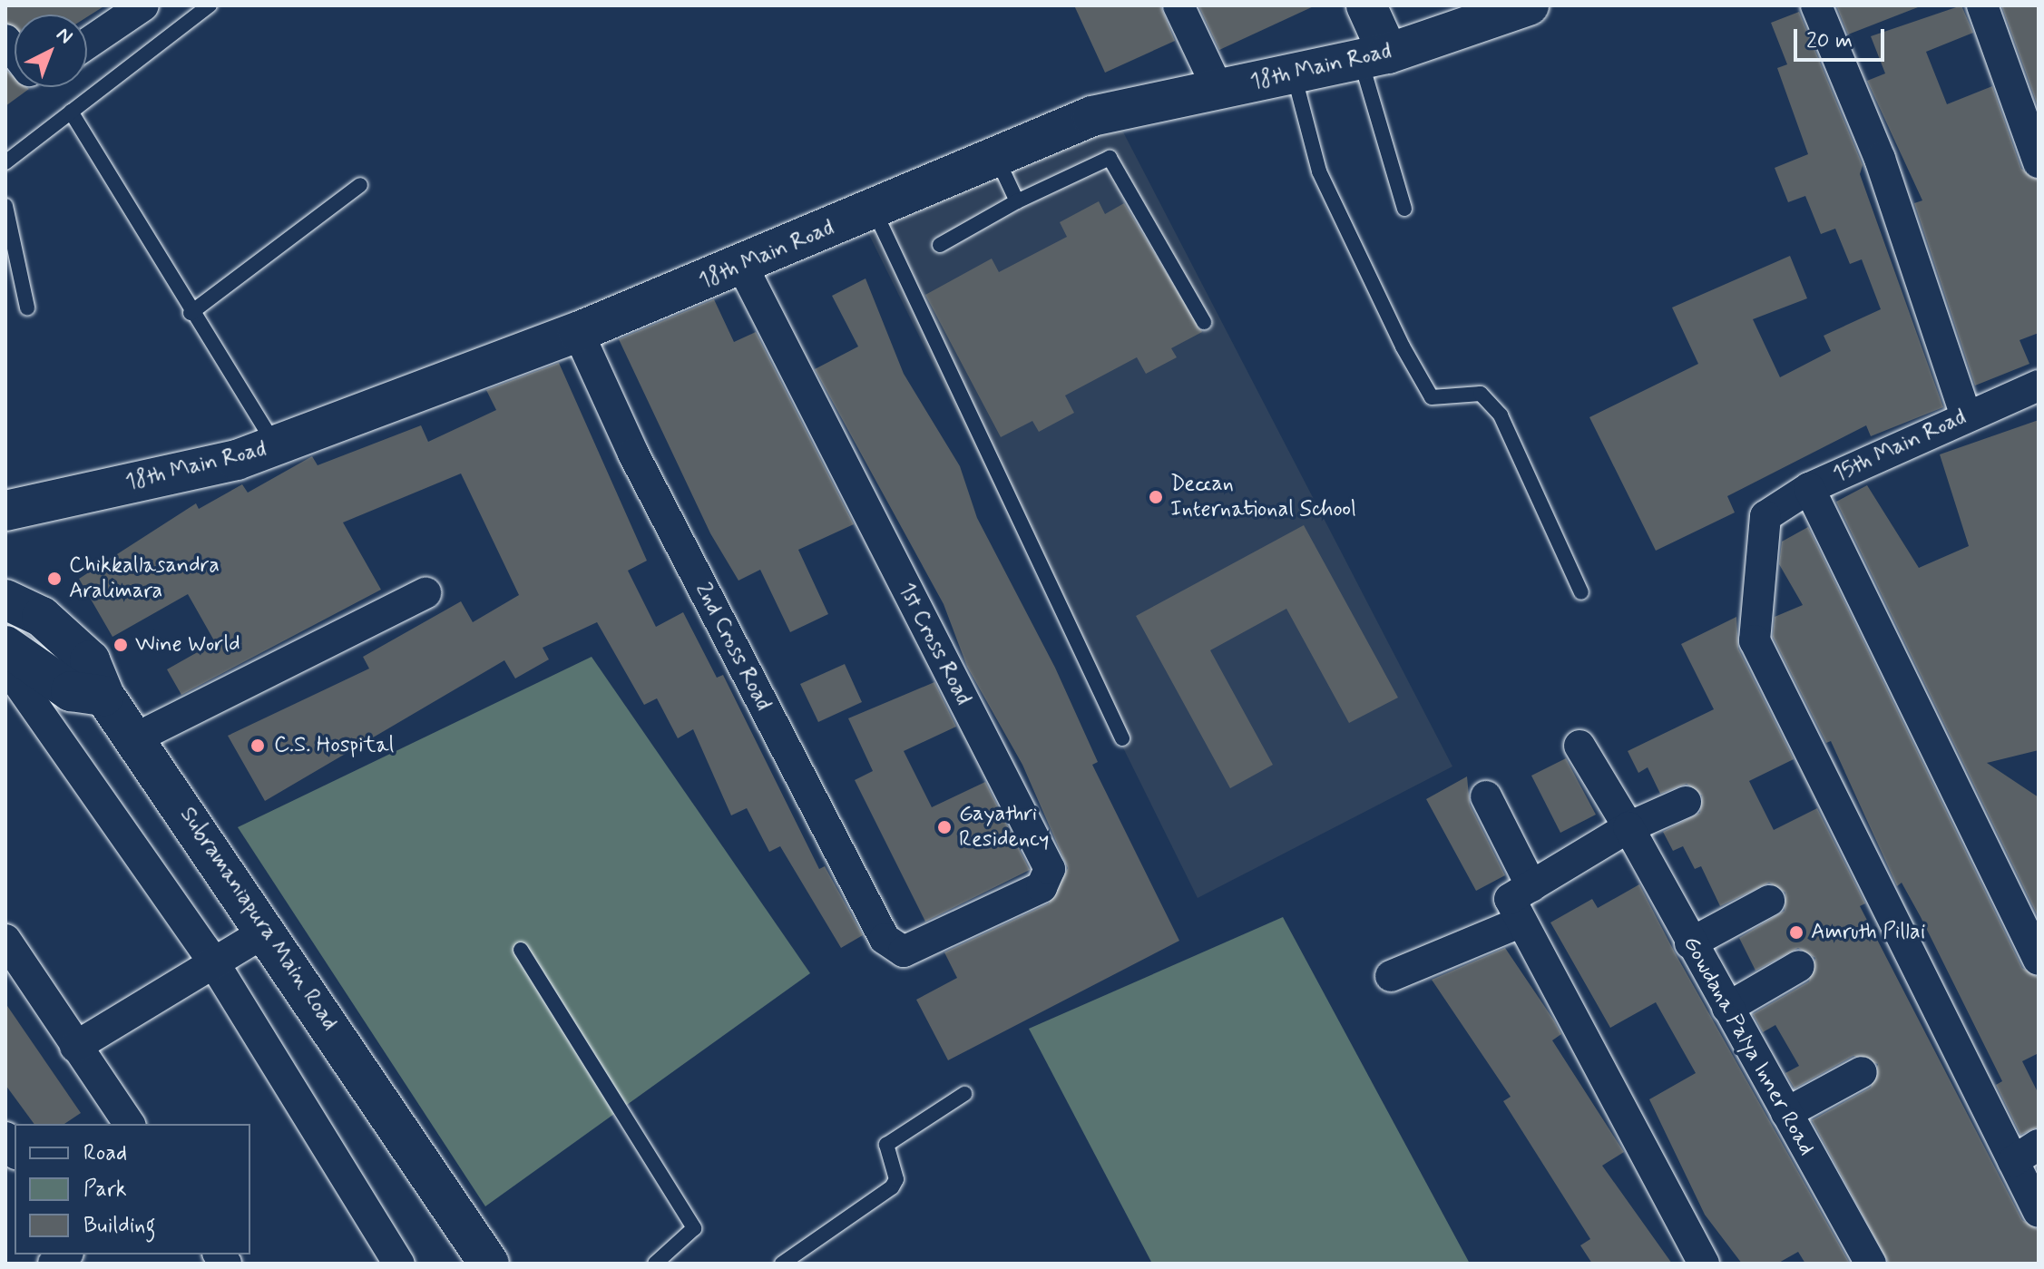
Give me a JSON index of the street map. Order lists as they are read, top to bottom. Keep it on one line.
{"streets":{"street":["18th Main Road","15th Main Road","1st Cross Road","2nd Cross Road","Subramaniapura Main Road","Gowdana Palya Inner Road"]},"crossings":[["18th Main Road","1st Cross Road"],["18th Main Road","2nd Cross Road"],["1st Cross Road","2nd Cross Road"]],"places":["Deccan International School","Chikkallasandra Aralimara","Wine World","C.S. Hospital","Gayathri Residency","Amruth Pillai"],"legend":["Road","Park","Building"],"scale_bar":"20 m","north":"top right"}
